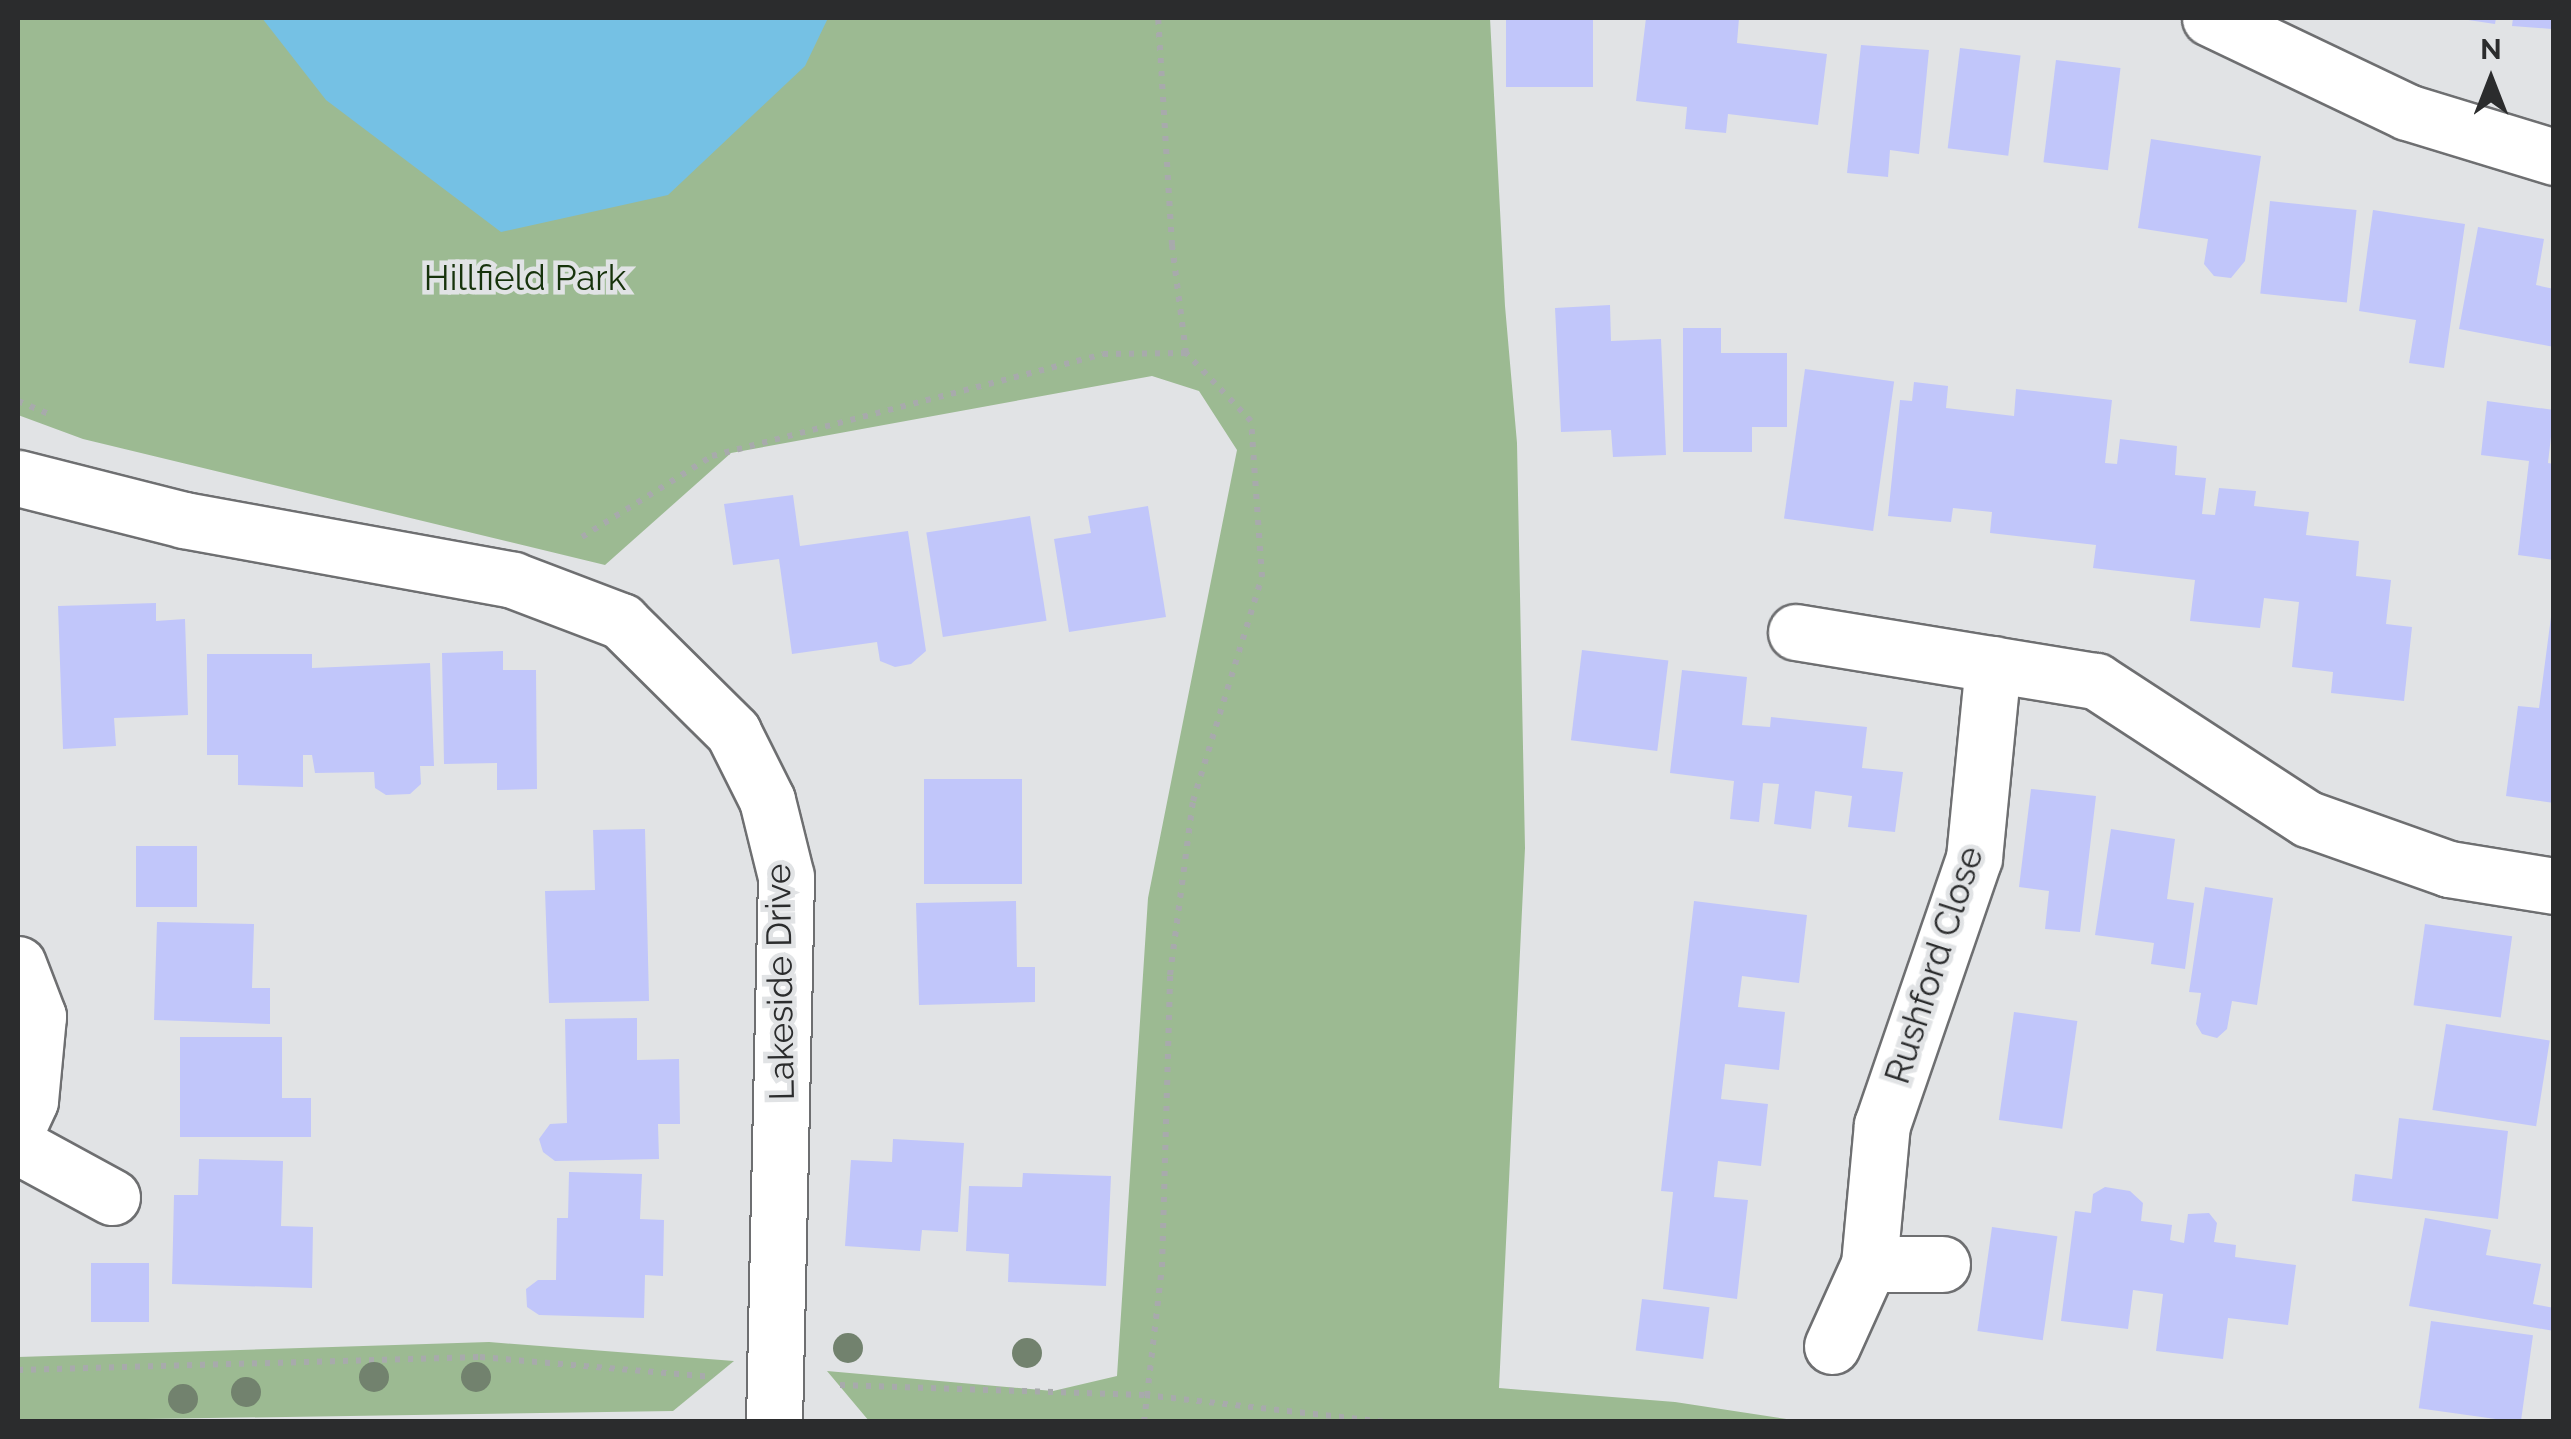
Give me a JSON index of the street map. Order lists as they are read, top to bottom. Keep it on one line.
{"streets":{"street":["Rushford Close","Lakeside Drive"]},"parks":["Hillfield Park"],"north":"top"}
